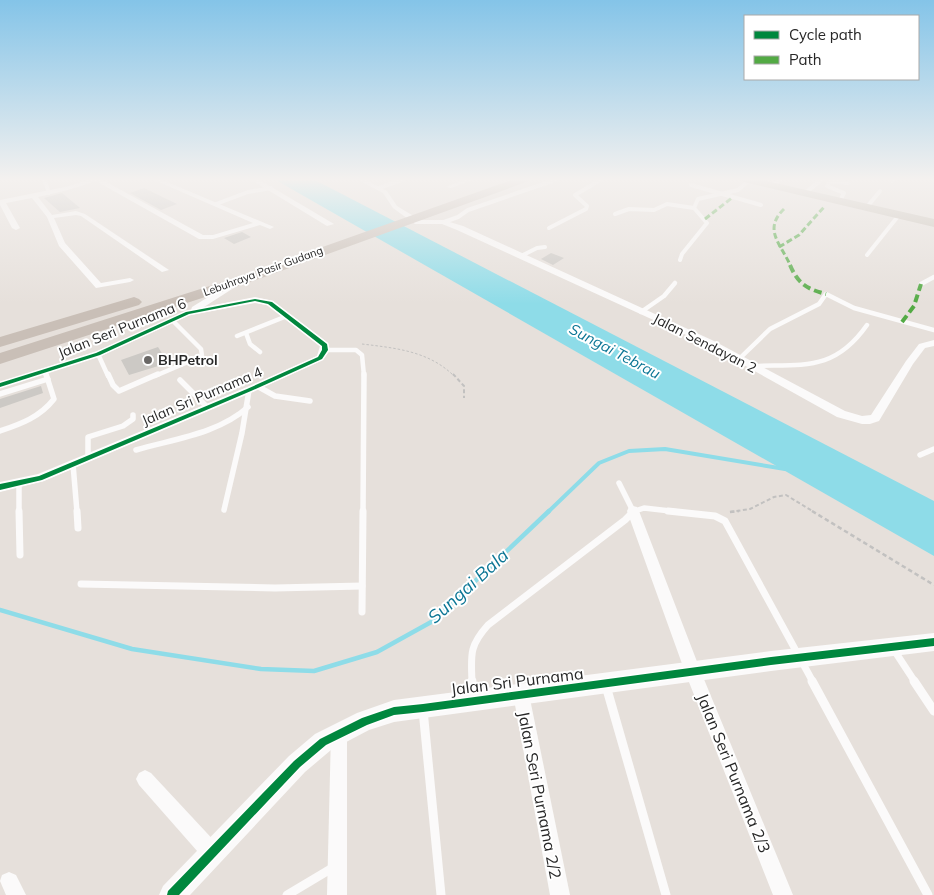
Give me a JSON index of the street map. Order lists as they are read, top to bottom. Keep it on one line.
{"streets":{"highway":["Lebuhraya Pasir Gudang"],"street":["Jalan Seri Purnama 6","Jalan Sendayan 2","Jalan Sri Purnama 4","Jalan Sri Purnama","Jalan Seri Purnama 2/3","Jalan Seri Purnama 2/2"]},"crossings":[["Jalan Sri Purnama","Jalan Seri Purnama 2/3"],["Jalan Sri Purnama","Jalan Seri Purnama 2/2"]],"water":["Sungai Tebrau","Sungai Bala"],"places":["BHPetrol"],"legend":["Cycle path","Path"]}
